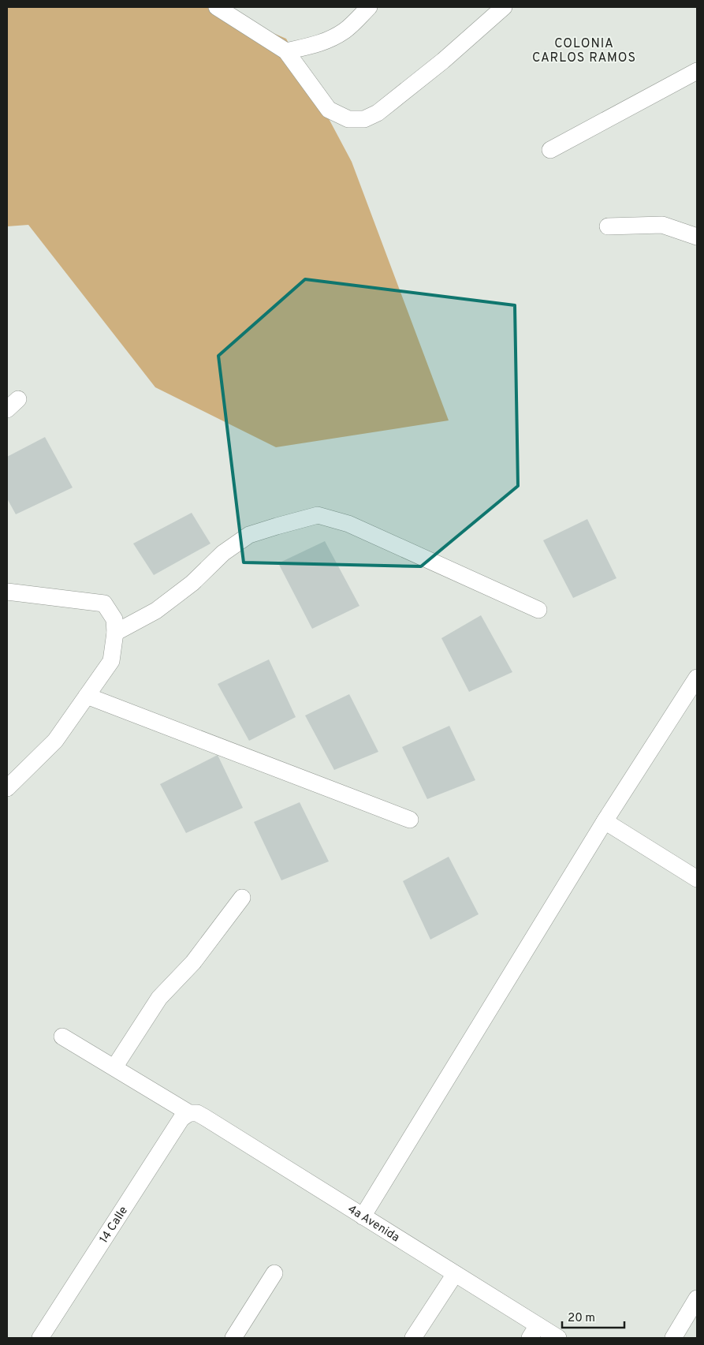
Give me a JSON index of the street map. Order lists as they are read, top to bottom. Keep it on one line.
{"streets":{"street":["4a Avenida","14 Calle"]},"crossings":[["4a Avenida","14 Calle"]],"districts":["COLONIA CARLOS RAMOS"],"scale_bar":"20 m"}
